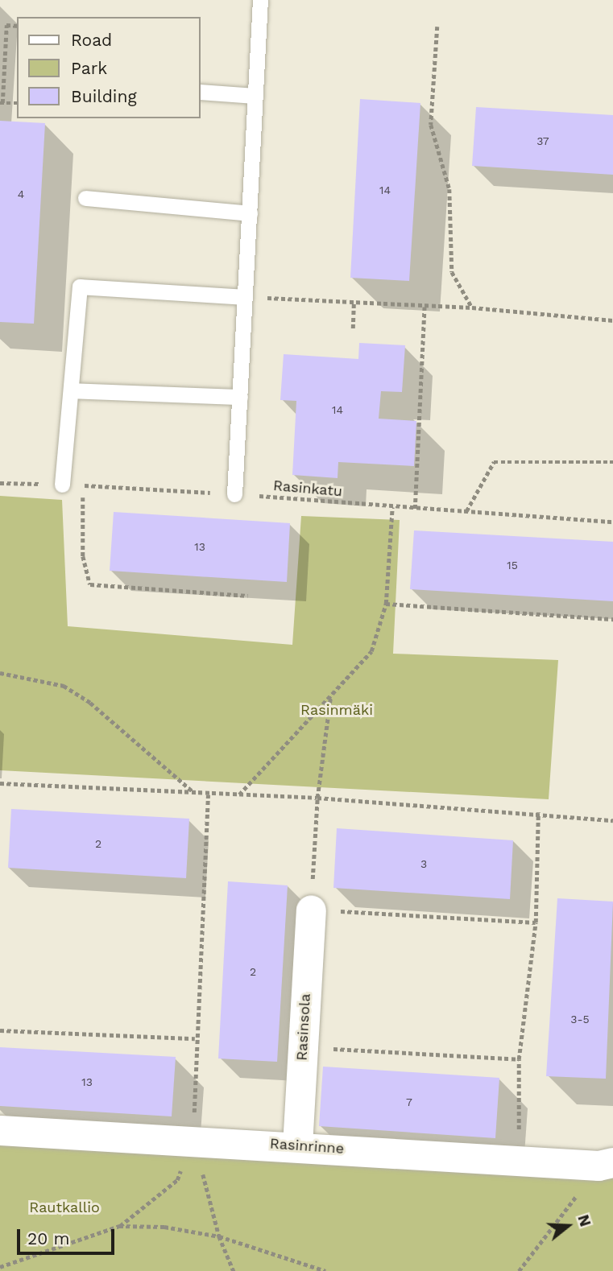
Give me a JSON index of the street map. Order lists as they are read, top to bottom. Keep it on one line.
{"streets":{"street":["Rasinsola","Rasinrinne"],"path":["Rasinkatu"]},"crossings":[["Rasinsola","Rasinrinne"]],"parks":["Rasinmäki","Rautkallio"],"house_numbers":["37","14","4","14","13","15","2","3","2","3-5","13","7"],"legend":["Road","Park","Building"],"scale_bar":"20 m","north":"right"}
